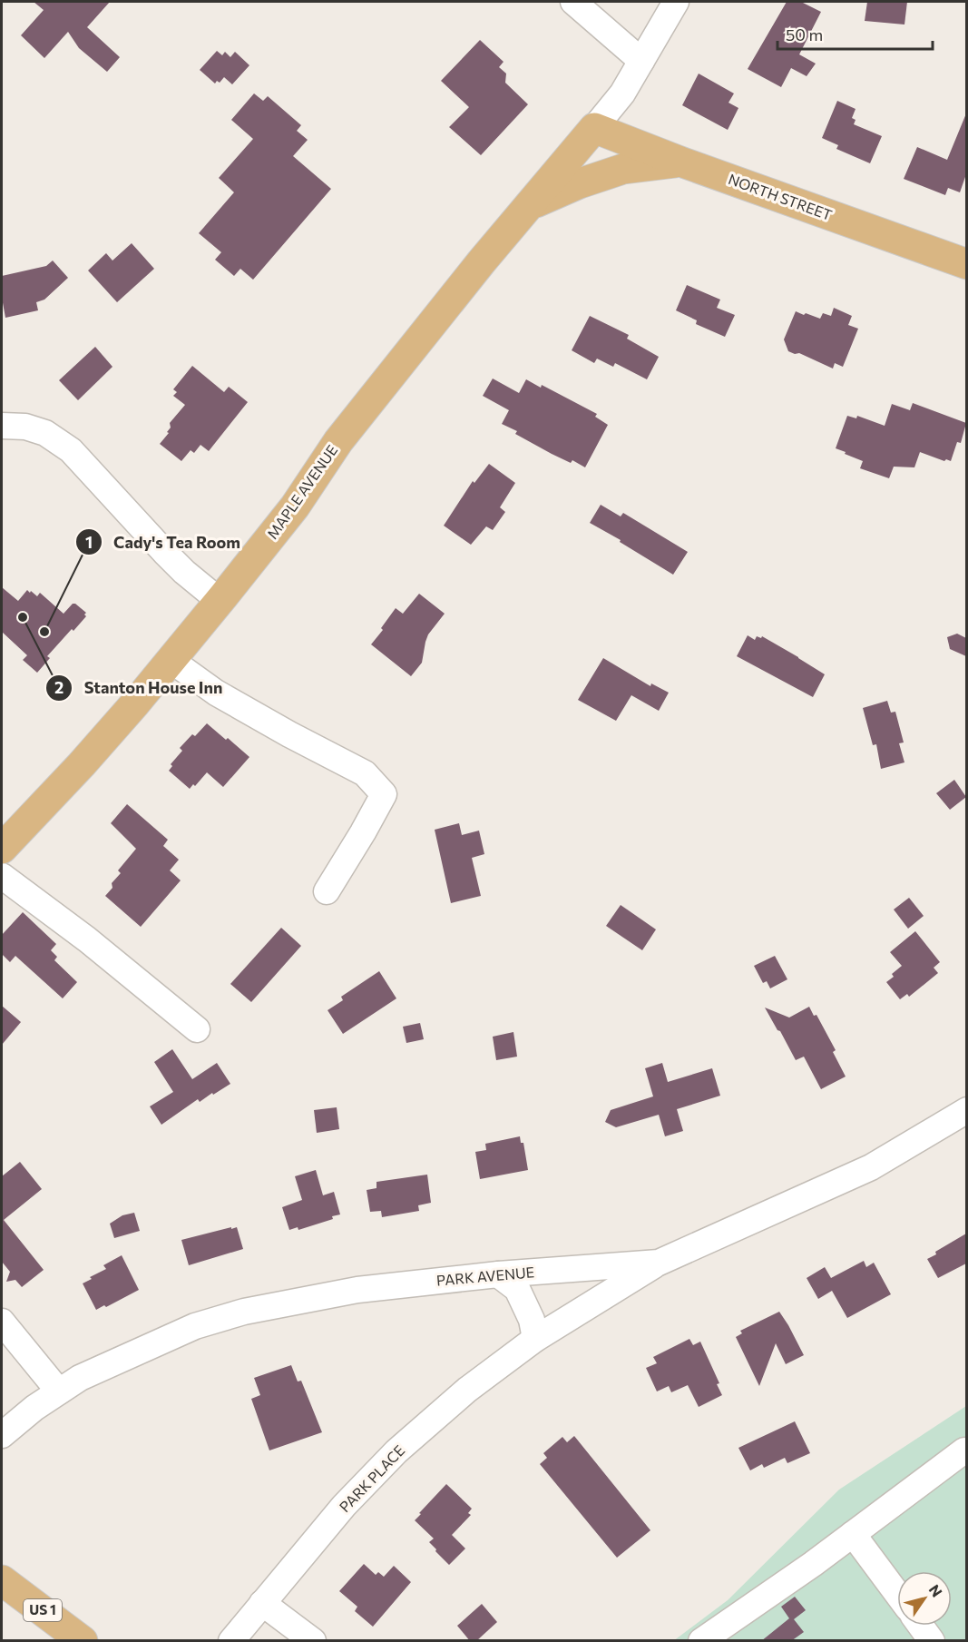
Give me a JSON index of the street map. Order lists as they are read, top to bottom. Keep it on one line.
{"streets":{"main road":["NORTH STREET","MAPLE AVENUE","US 1"],"street":["PARK AVENUE","PARK PLACE"]},"crossings":[["NORTH STREET","MAPLE AVENUE"],["PARK AVENUE","PARK PLACE"]],"places":["Stanton House Inn","Cady's Tea Room"],"scale_bar":"50 m","north":"top right"}
